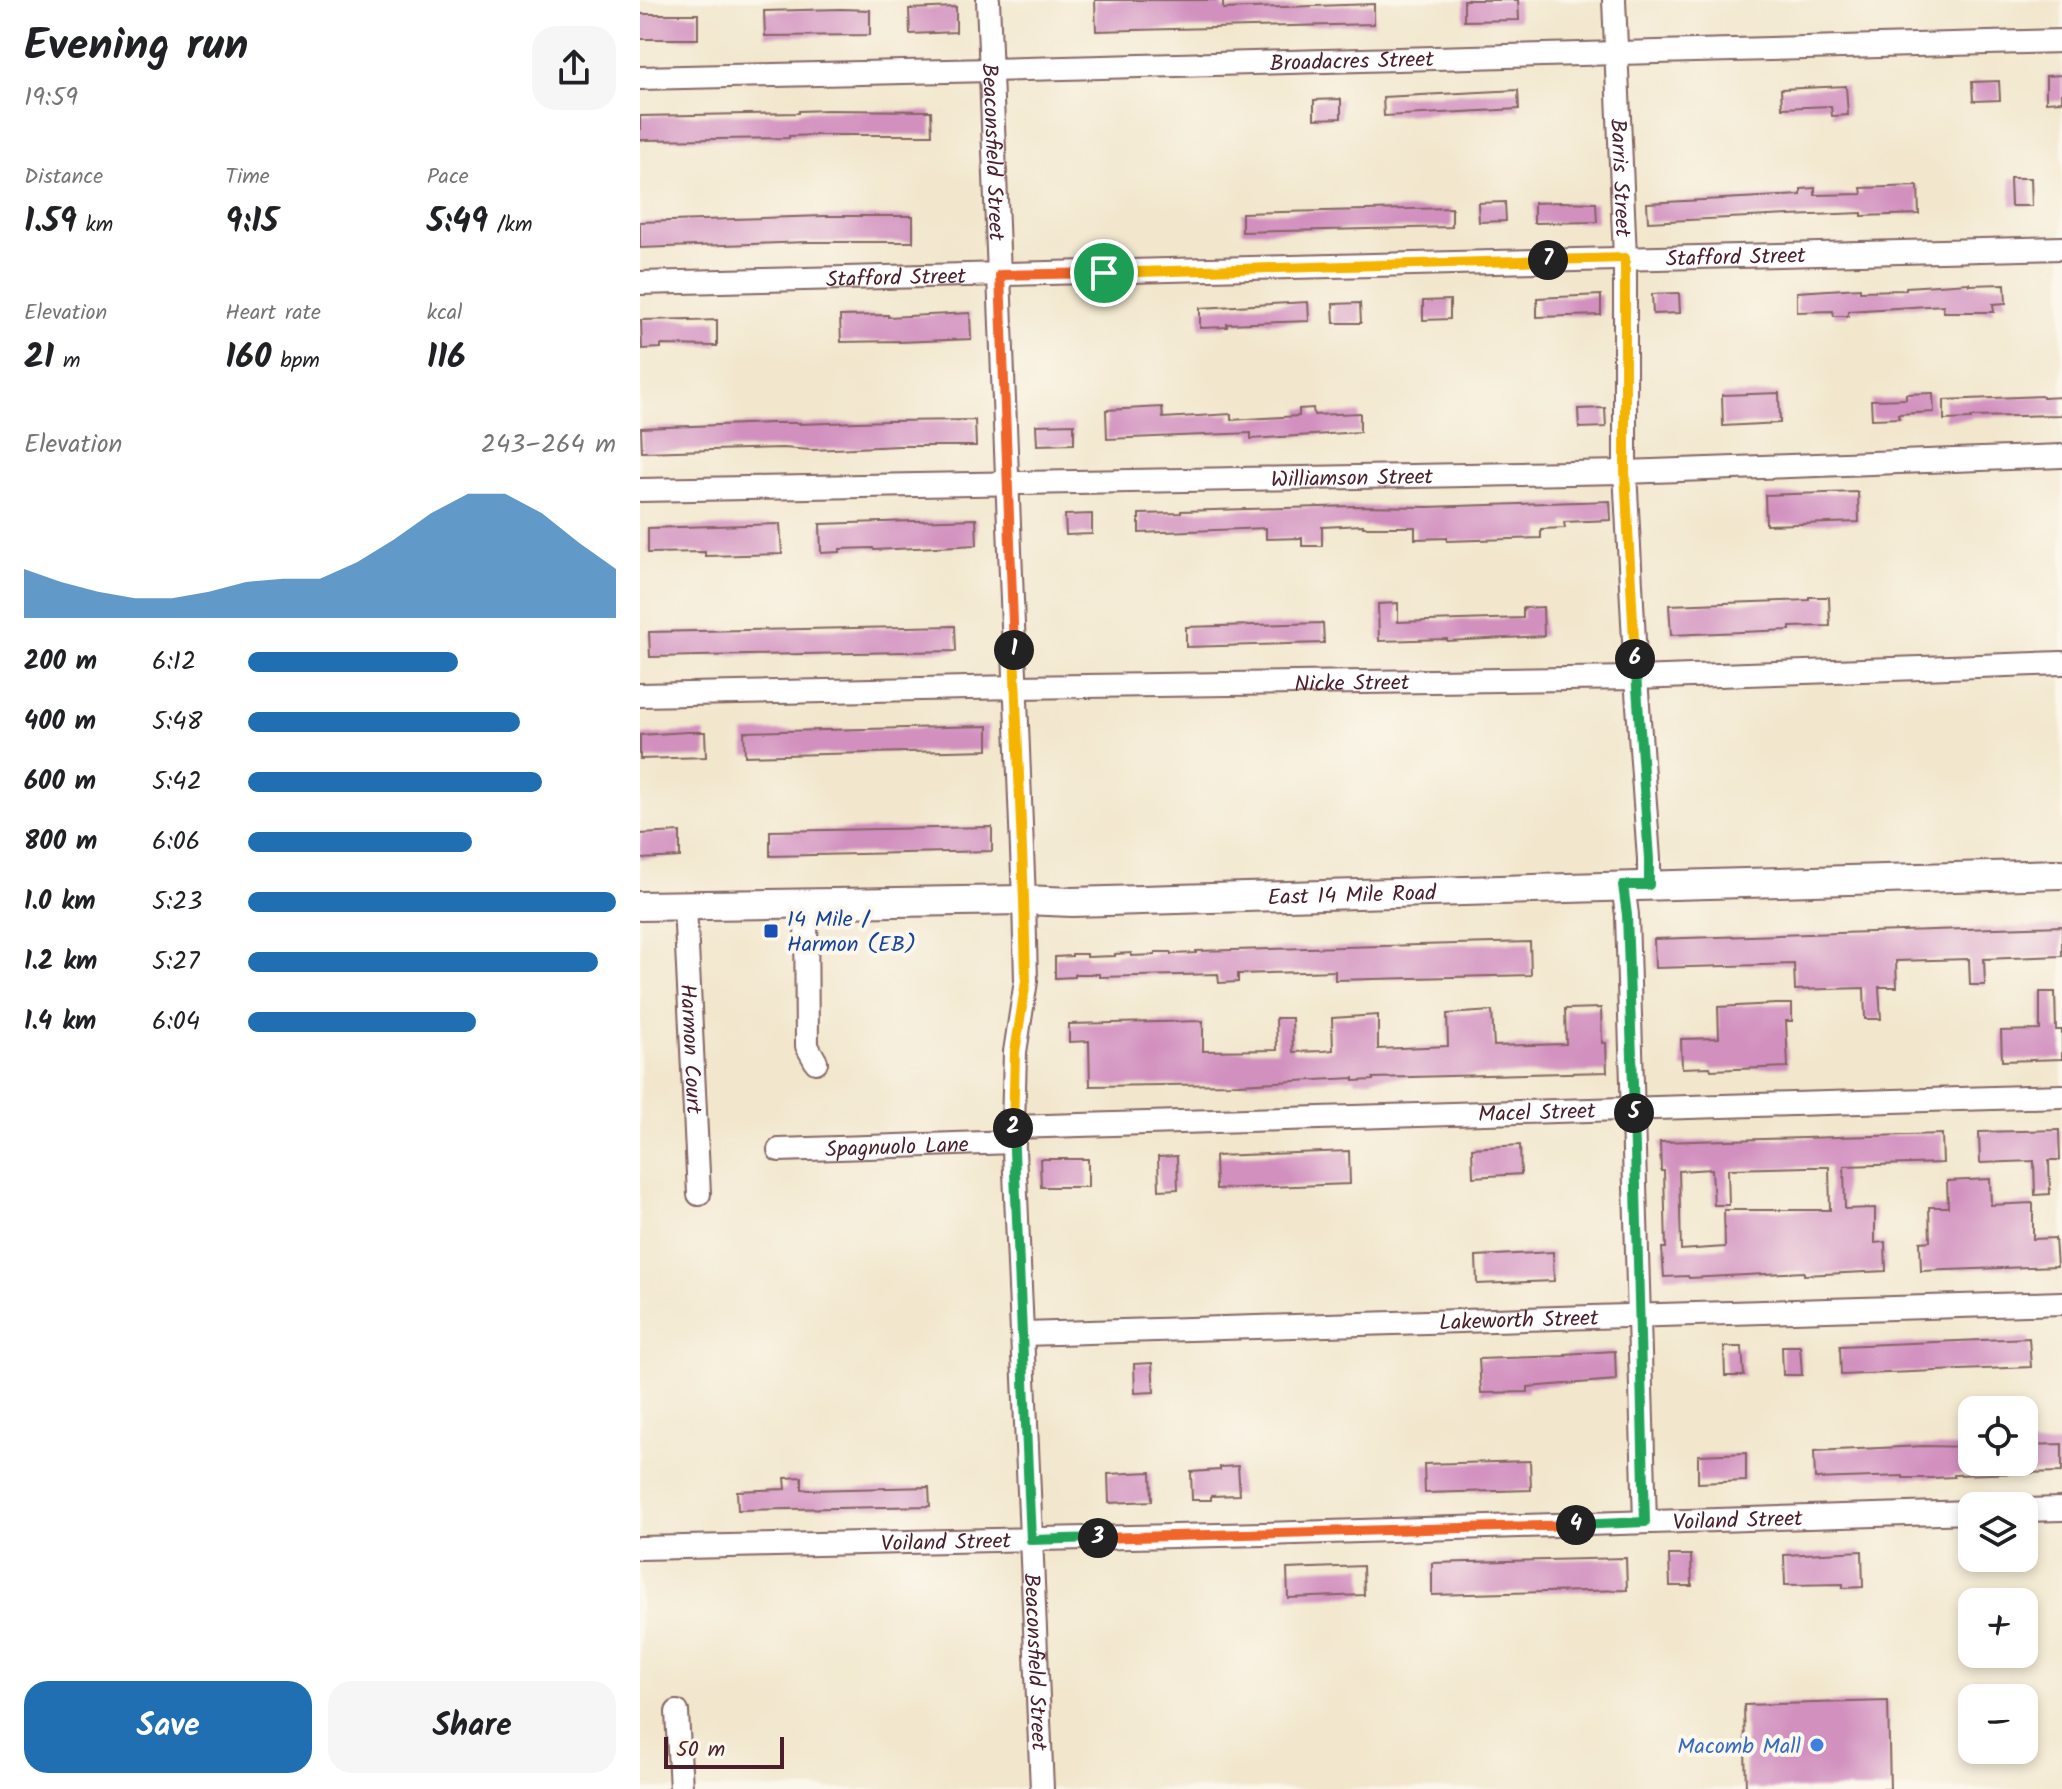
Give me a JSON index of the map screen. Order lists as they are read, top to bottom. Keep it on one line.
{"streets":{"main road":["East 14 Mile Road"],"street":["Broadacres Street","Beaconsfield Street","Barris Street","Stafford Street","Williamson Street","Nicke Street","Harmon Court","Macel Street","Spagnuolo Lane","Lakeworth Street","Voiland Street"]},"crossings":[["Broadacres Street","Beaconsfield Street"],["Broadacres Street","Barris Street"],["Beaconsfield Street","Stafford Street"],["Beaconsfield Street","Williamson Street"],["Beaconsfield Street","Nicke Street"],["Beaconsfield Street","East 14 Mile Road"],["Beaconsfield Street","Macel Street"],["Beaconsfield Street","Spagnuolo Lane"],["Beaconsfield Street","Lakeworth Street"],["Beaconsfield Street","Voiland Street"],["Barris Street","Stafford Street"],["Barris Street","Williamson Street"],["Barris Street","Nicke Street"],["Barris Street","East 14 Mile Road"],["Barris Street","Macel Street"],["Barris Street","Lakeworth Street"],["Barris Street","Voiland Street"],["East 14 Mile Road","Harmon Court"],["Macel Street","Spagnuolo Lane"]],"places":{"transit":["14 Mile / Harmon (EB)"],"other":["Macomb Mall"]},"scale_bar":"50 m","page":{"heading":["Evening run","19:59"],"stats":[["Distance","1.59 km"],["Time","9:15"],["Pace","5:49 /km"],["Elevation","21 m"],["Heart rate","160 bpm"],["kcal","116"]],"pins":["7","1","6","5","2","4","3"],"chart":["Elevation","243–264 m"],"list":[{"name":"200 m","note":"6:12"},{"name":"400 m","note":"5:48"},{"name":"600 m","note":"5:42"},{"name":"800 m","note":"6:06"},{"name":"1.0 km","note":"5:23"},{"name":"1.2 km","note":"5:27"},{"name":"1.4 km","note":"6:04"}],"map_buttons":["+","−"],"buttons":["Save","Share"],"scale":"50 m"}}
